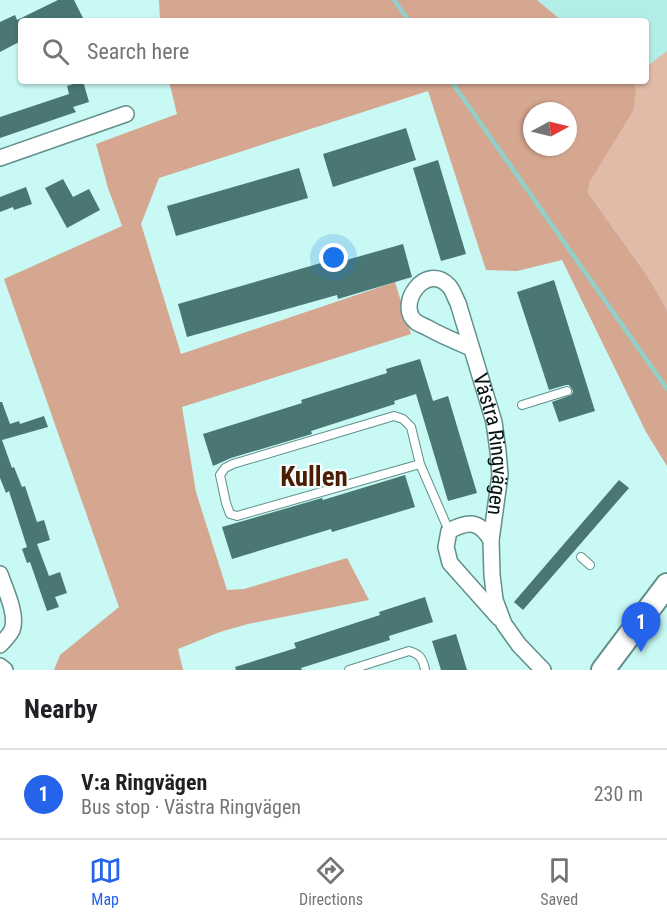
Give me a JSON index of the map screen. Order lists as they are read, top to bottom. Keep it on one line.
{"streets":{"street":["Västra Ringvägen"]},"districts":["Kullen"],"north":"right","page":{"search":"Search here","pins":"1","heading":"Nearby","list":[{"mark":"1","name":"V:a Ringvägen","note":"Bus stop · Västra Ringvägen","value":"230 m"}],"nav":["Map","Directions","Saved"]}}
